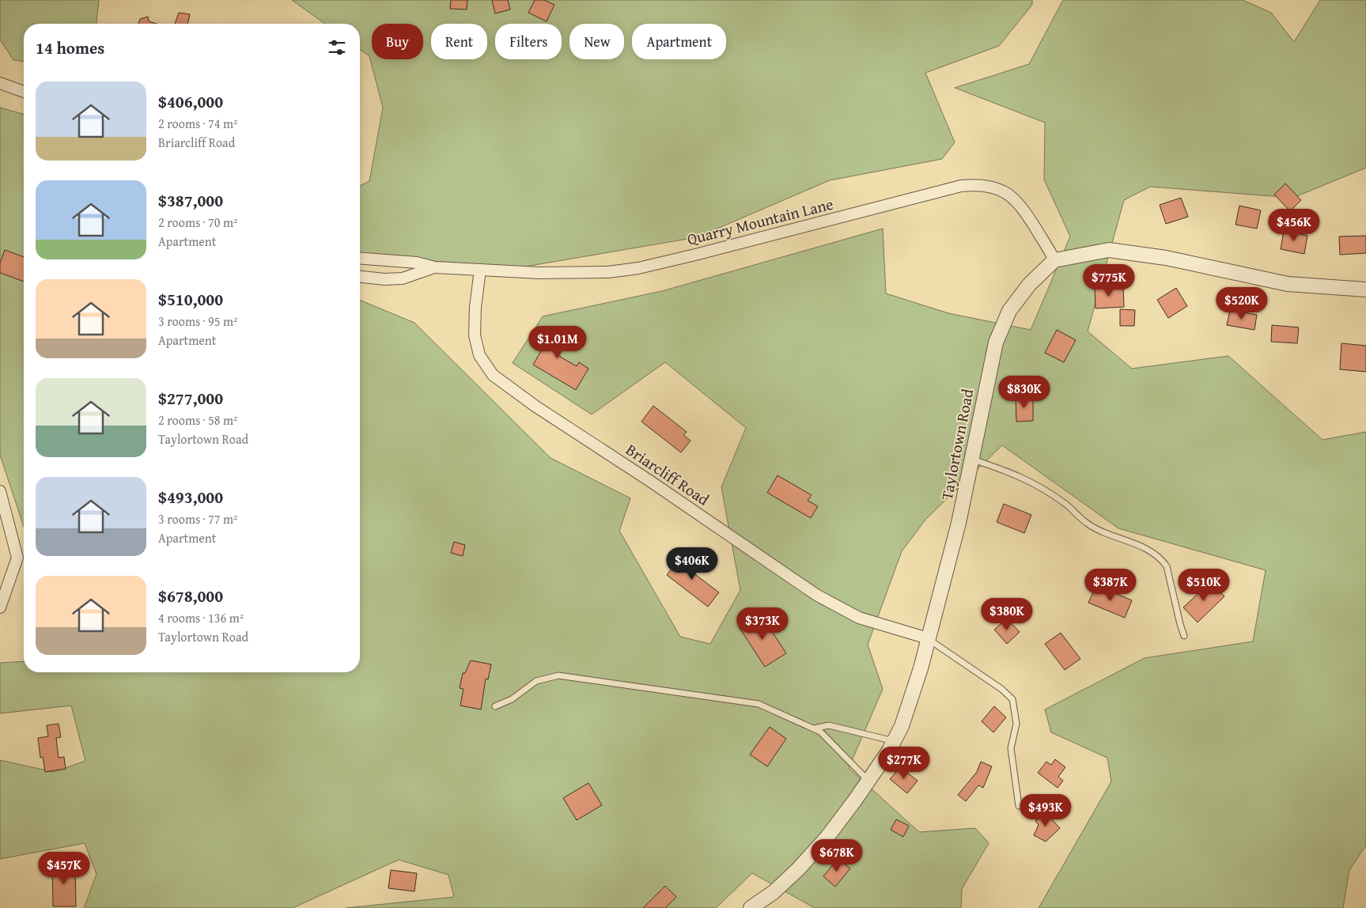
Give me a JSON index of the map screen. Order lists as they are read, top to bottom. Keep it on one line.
{"streets":{"street":["Quarry Mountain Lane","Taylortown Road","Briarcliff Road"]},"crossings":[["Quarry Mountain Lane","Taylortown Road"],["Quarry Mountain Lane","Briarcliff Road"],["Taylortown Road","Briarcliff Road"]],"page":{"chip":["Buy","Rent","Filters","New","Apartment"],"heading":"14 homes","list":[{"name":"$406,000","note":"2 rooms · 74 m² · Briarcliff Road"},{"name":"$387,000","note":"2 rooms · 70 m² · Apartment"},{"name":"$510,000","note":"3 rooms · 95 m² · Apartment"},{"name":"$277,000","note":"2 rooms · 58 m² · Taylortown Road"},{"name":"$493,000","note":"3 rooms · 77 m² · Apartment"},{"name":"$678,000","note":"4 rooms · 136 m² · Taylortown Road"}],"price":["$456K","$775K","$520K","$1.01M","$830K","$406K","$387K","$510K","$380K","$373K","$277K","$493K","$678K","$457K"]}}
